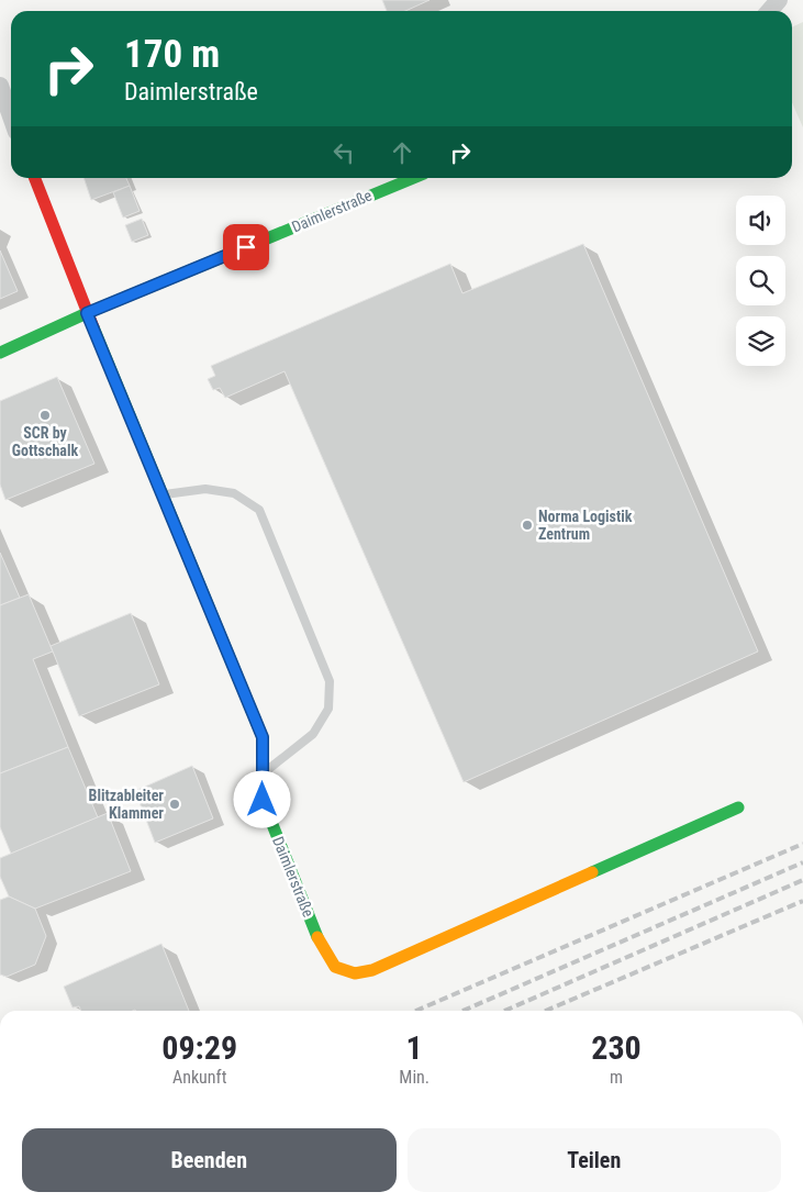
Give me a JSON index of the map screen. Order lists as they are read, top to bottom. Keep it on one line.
{"streets":{"street":["Daimlerstraße"]},"places":["SCR by Gottschalk","Norma Logistik Zentrum","Blitzableiter Klammer"],"page":{"turn":["170 m","Daimlerstraße"],"eta":["09:29","Ankunft","1","Min.","230","m"],"buttons":["Beenden","Teilen"]}}
